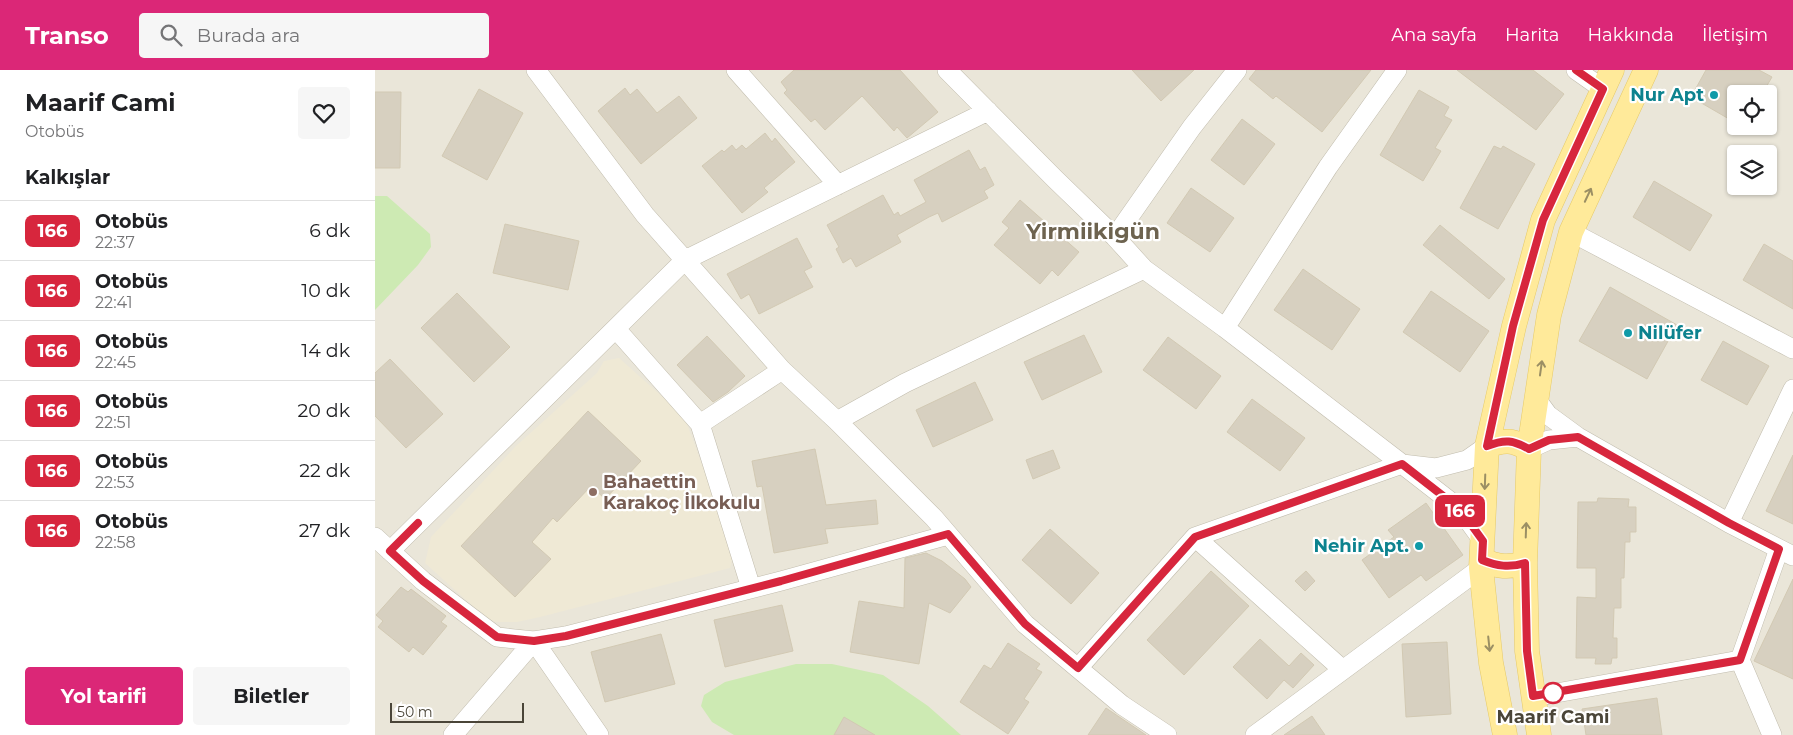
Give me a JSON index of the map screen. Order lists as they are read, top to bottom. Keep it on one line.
{"districts":["Yirmiikigün"],"places":["Nur Apt","Nilüfer","Bahaettin Karakoç İlkokulu","Nehir Apt.","Maarif Cami"],"lines":["bus line 166"],"scale_bar":"50 m","page":{"header":"Transo","search":"Burada ara","nav":["Ana sayfa","Harita","Hakkında","İletişim"],"heading":[["Maarif Cami","Otobüs"],"Kalkışlar"],"on_map":"166","list":[{"mark":"166","name":"Otobüs","note":"22:37","value":"6 dk"},{"mark":"166","name":"Otobüs","note":"22:41","value":"10 dk"},{"mark":"166","name":"Otobüs","note":"22:45","value":"14 dk"},{"mark":"166","name":"Otobüs","note":"22:51","value":"20 dk"},{"mark":"166","name":"Otobüs","note":"22:53","value":"22 dk"},{"mark":"166","name":"Otobüs","note":"22:58","value":"27 dk"}],"buttons":["Yol tarifi","Biletler"],"scale":"50 m"}}
